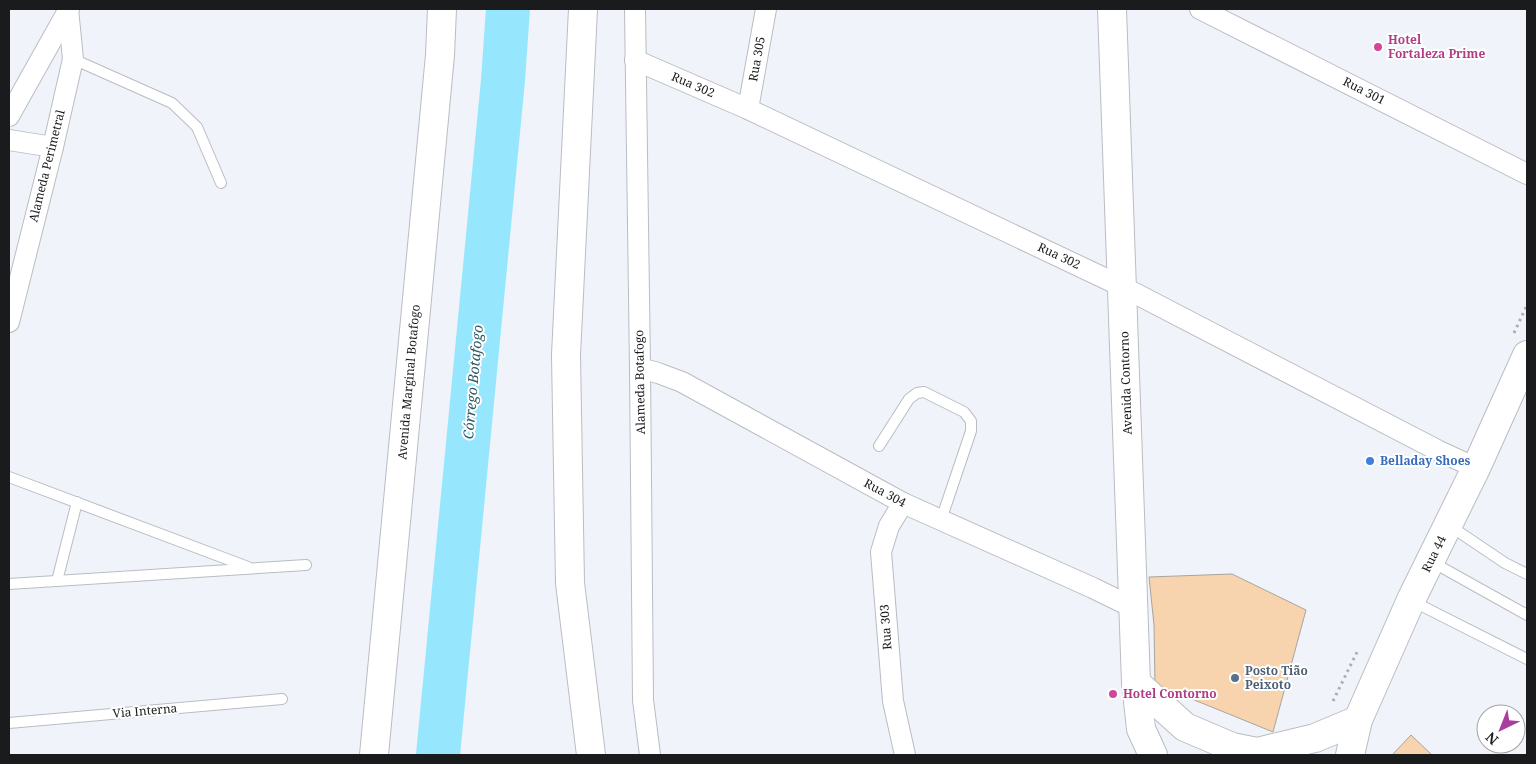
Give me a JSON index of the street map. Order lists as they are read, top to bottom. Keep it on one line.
{"streets":{"main road":["Avenida Marginal Botafogo","Avenida Contorno","Rua 44"],"street":["Rua 305","Rua 302","Rua 301","Alameda Perimetral","Alameda Botafogo","Rua 304","Rua 303"],"lane":["Via Interna"]},"crossings":[["Rua 305","Rua 302"],["Rua 302","Alameda Botafogo"],["Rua 302","Avenida Contorno"],["Rua 302","Rua 44"],["Alameda Botafogo","Rua 304"],["Avenida Contorno","Rua 304"],["Rua 304","Rua 303"]],"water":["Córrego Botafogo"],"places":["Hotel Fortaleza Prime","Belladay Shoes","Posto Tião Peixoto","Hotel Contorno"],"north":"bottom left"}
